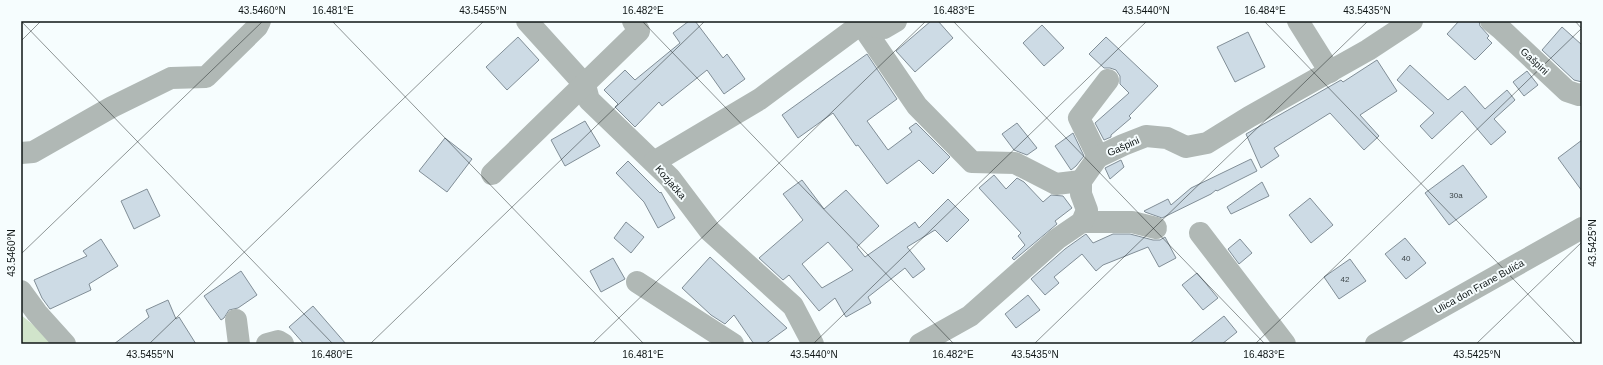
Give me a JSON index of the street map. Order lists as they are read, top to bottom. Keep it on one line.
{"streets":{"street":["Gašpini","Kozjačka","Ulica don Frane Bulića"]},"house_numbers":["30a","40","42"],"coordinates":["43.5460°N","16.481°E","43.5455°N","16.482°E","16.483°E","43.5440°N","16.484°E","43.5435°N","43.5425°N","16.480°E"]}
